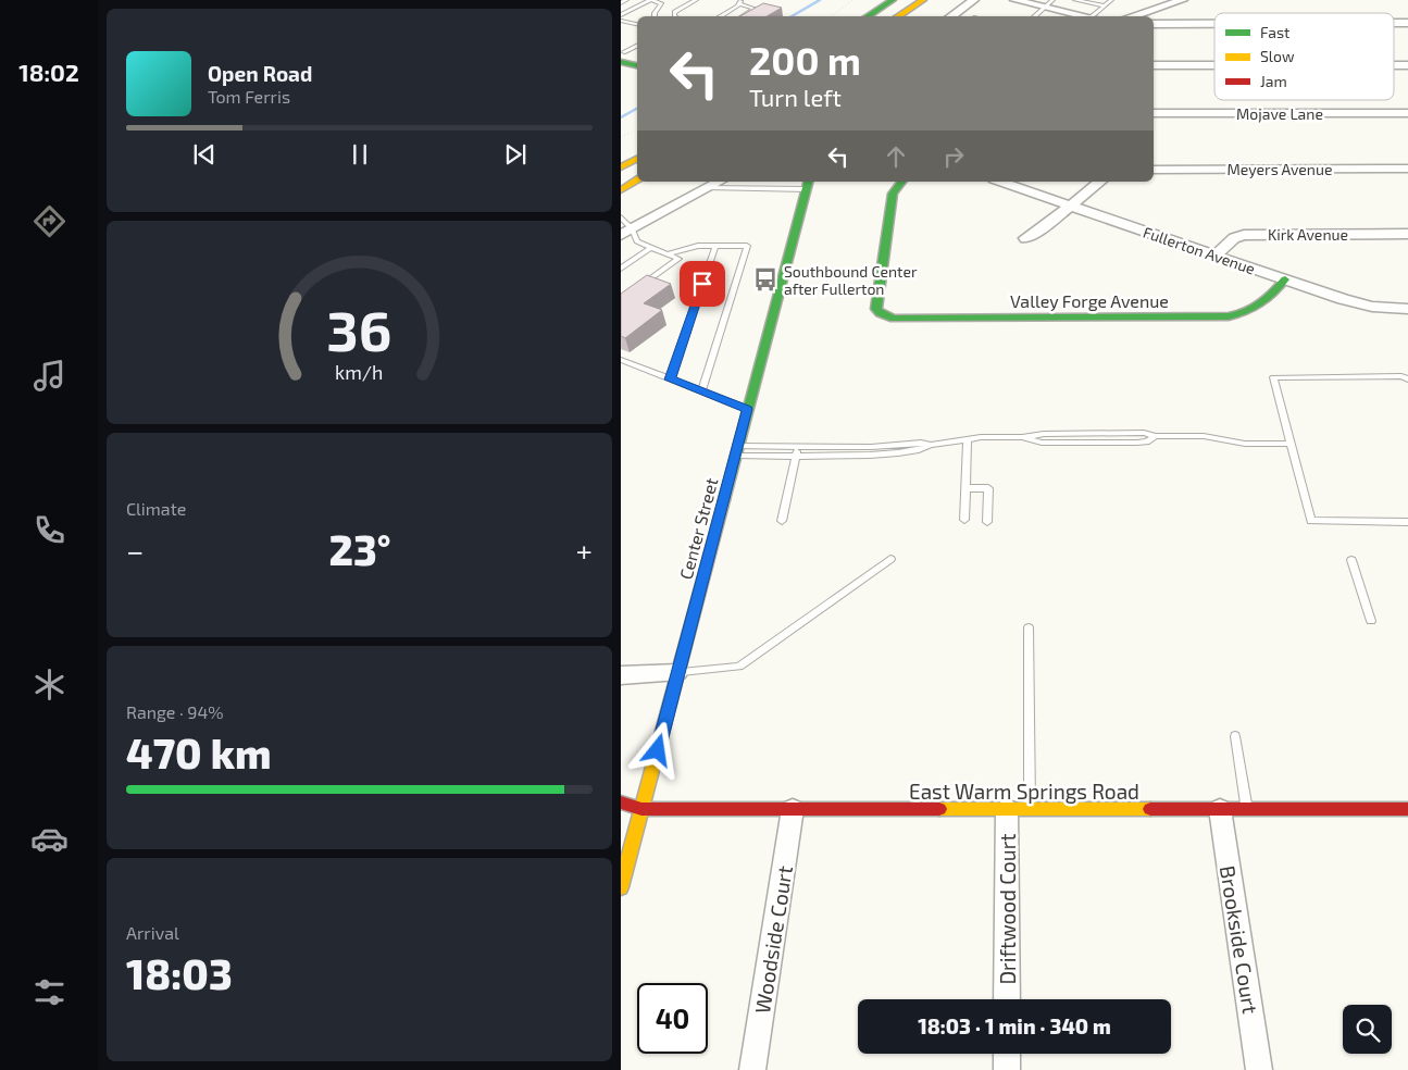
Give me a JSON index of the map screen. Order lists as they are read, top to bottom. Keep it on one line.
{"streets":{"street":["Mojave Lane","Meyers Avenue","Kirk Avenue","Fullerton Avenue","Valley Forge Avenue","Center Street","East Warm Springs Road","Driftwood Court","Woodside Court","Brookside Court"]},"crossings":[["Kirk Avenue","Fullerton Avenue"],["Fullerton Avenue","Valley Forge Avenue"],["Center Street","East Warm Springs Road"],["East Warm Springs Road","Driftwood Court"],["East Warm Springs Road","Woodside Court"],["East Warm Springs Road","Brookside Court"]],"places":{"bus stop":["Southbound Center after Fullerton"]},"legend":["Fast","Slow","Jam"],"page":{"tabs":"18:02","turn":["200 m","Turn left"],"song":["Open Road","Tom Ferris"],"tile":["Climate",["Range · 94%","470 km"],["Arrival","18:03"]],"heat":["−","23°","+"],"limit":"40","trip":"18:03 · 1 min · 340 m","gauge":["36","km/h"]}}
